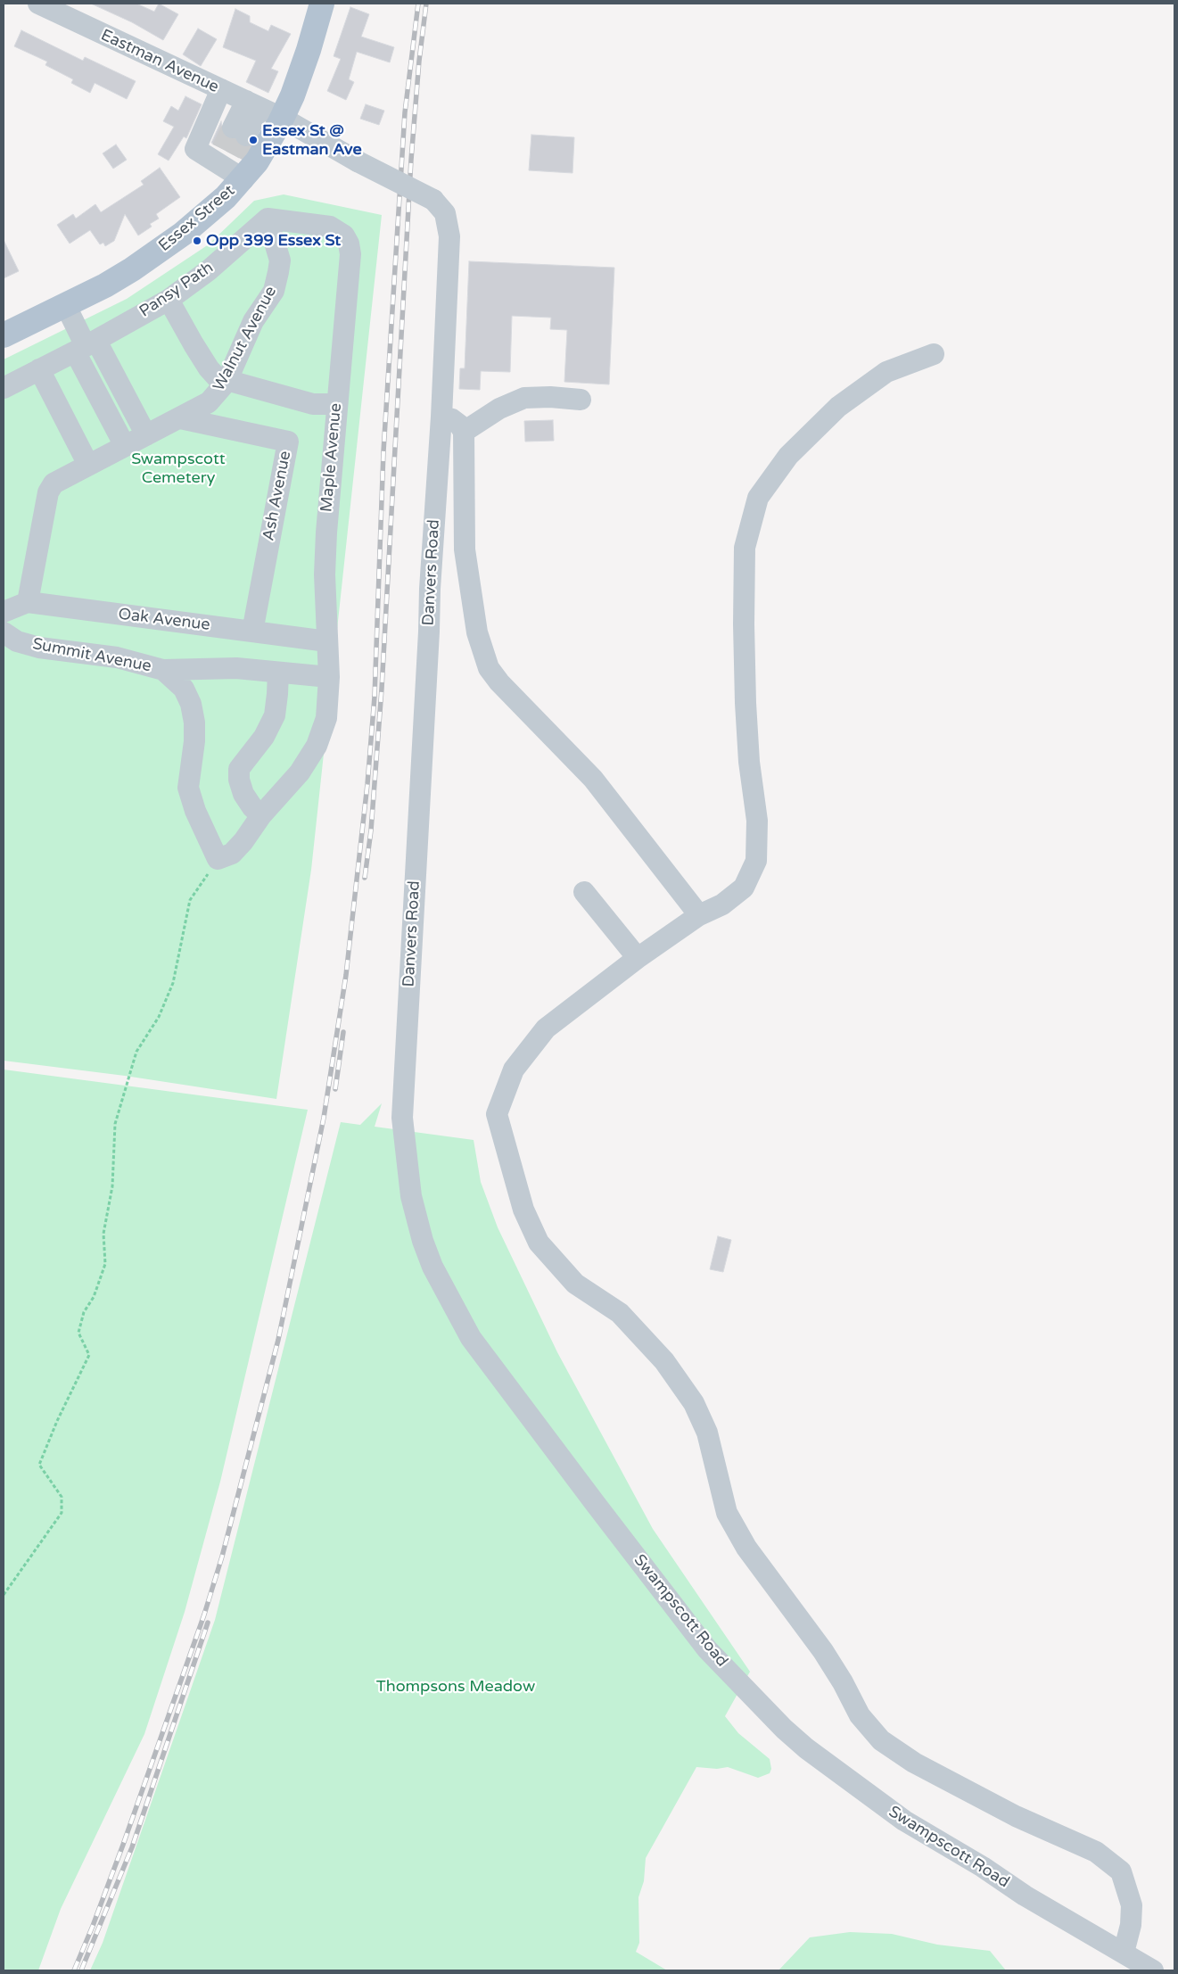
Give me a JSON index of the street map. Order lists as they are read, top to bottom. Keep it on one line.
{"streets":{"main road":["Essex Street"],"street":["Eastman Avenue","Pansy Path","Walnut Avenue","Maple Avenue","Ash Avenue","Danvers Road","Oak Avenue","Summit Avenue","Swampscott Road"]},"crossings":[["Eastman Avenue","Essex Street"],["Eastman Avenue","Danvers Road"],["Essex Street","Danvers Road"],["Pansy Path","Walnut Avenue"],["Pansy Path","Maple Avenue"],["Walnut Avenue","Maple Avenue"],["Walnut Avenue","Ash Avenue"],["Walnut Avenue","Oak Avenue"],["Maple Avenue","Oak Avenue"],["Maple Avenue","Summit Avenue"],["Ash Avenue","Oak Avenue"],["Danvers Road","Swampscott Road"]],"parks":["Swampscott Cemetery","Thompsons Meadow"],"places":["Essex St @ Eastman Ave","Opp 399 Essex St"]}
